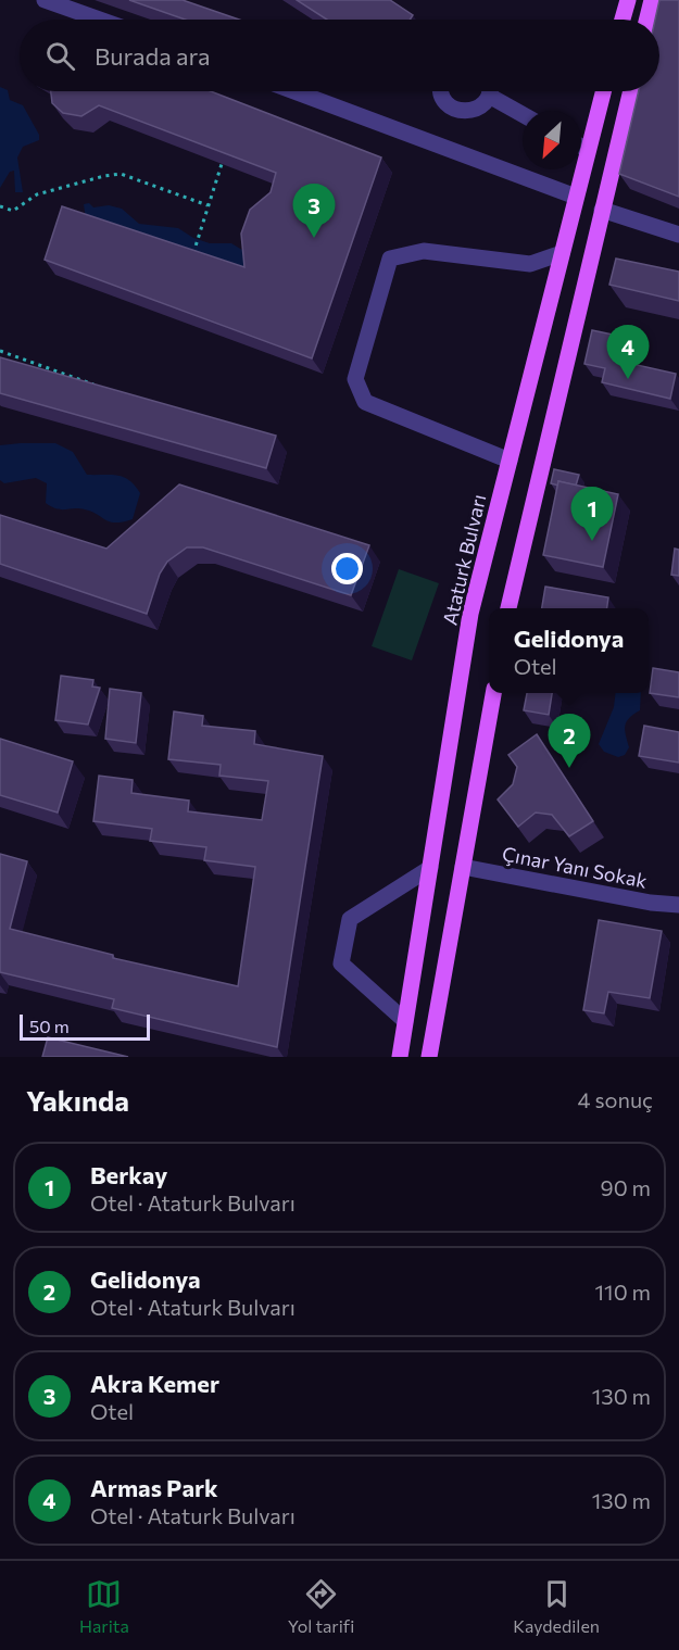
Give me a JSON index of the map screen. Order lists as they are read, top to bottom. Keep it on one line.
{"streets":{"main road":["Ataturk Bulvarı"],"street":["Çınar Yanı Sokak"]},"scale_bar":"50 m","north":"bottom left","page":{"search":"Burada ara","pins":["3","4","1","2"],"popup":["Gelidonya","Otel"],"scale":"50 m","heading":["Yakında","4 sonuç"],"list":[{"mark":"1","name":"Berkay","note":"Otel · Ataturk Bulvarı","value":"90 m"},{"mark":"2","name":"Gelidonya","note":"Otel · Ataturk Bulvarı","value":"110 m"},{"mark":"3","name":"Akra Kemer","note":"Otel","value":"130 m"},{"mark":"4","name":"Armas Park","note":"Otel · Ataturk Bulvarı","value":"130 m"}],"nav":["Harita","Yol tarifi","Kaydedilen"]}}
